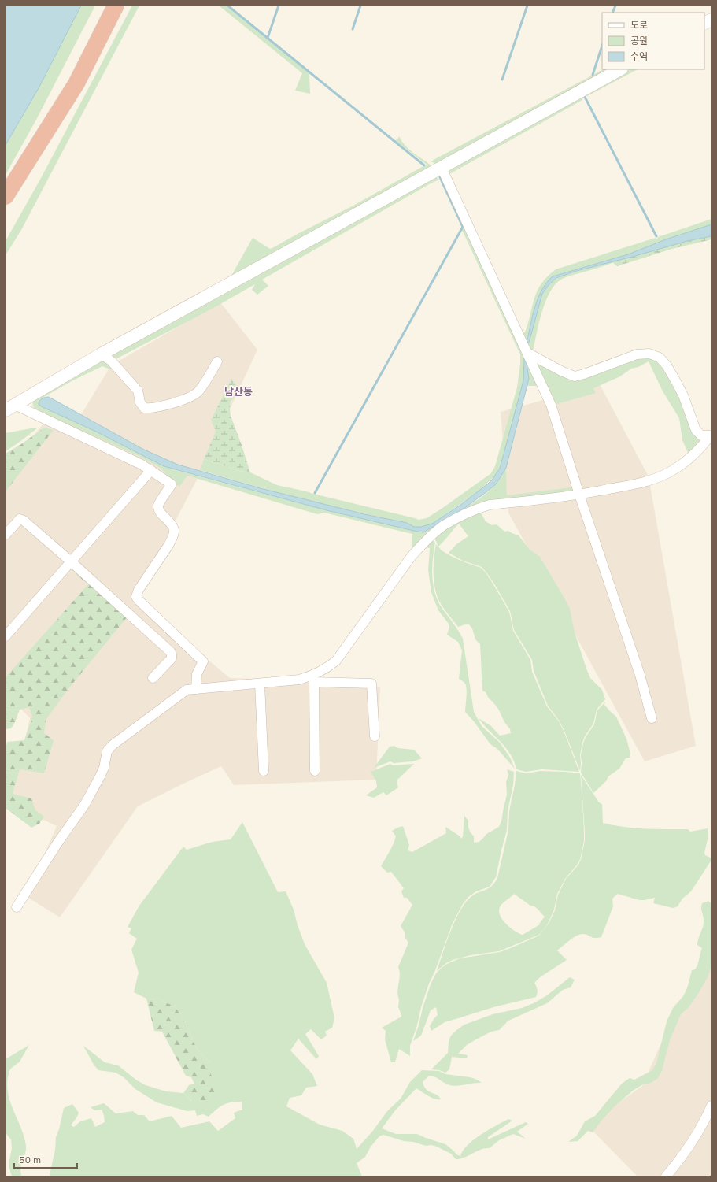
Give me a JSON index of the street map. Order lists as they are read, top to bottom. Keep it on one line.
{"districts":["남산동"],"legend":["도로","공원","수역"],"scale_bar":"50 m"}
